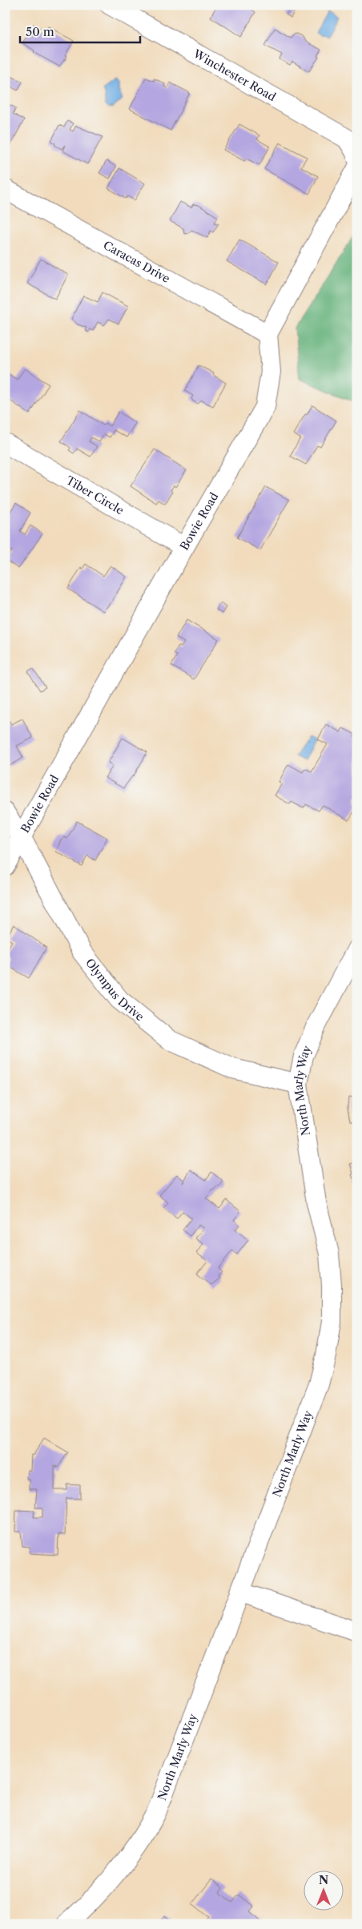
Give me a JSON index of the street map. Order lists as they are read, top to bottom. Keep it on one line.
{"streets":{"street":["Winchester Road","Caracas Drive","Tiber Circle","Bowie Road","Olympus Drive","North Marly Way"]},"crossings":[["Caracas Drive","Bowie Road"],["Tiber Circle","Bowie Road"],["Bowie Road","Olympus Drive"],["Olympus Drive","North Marly Way"]],"scale_bar":"50 m","north":"top"}
